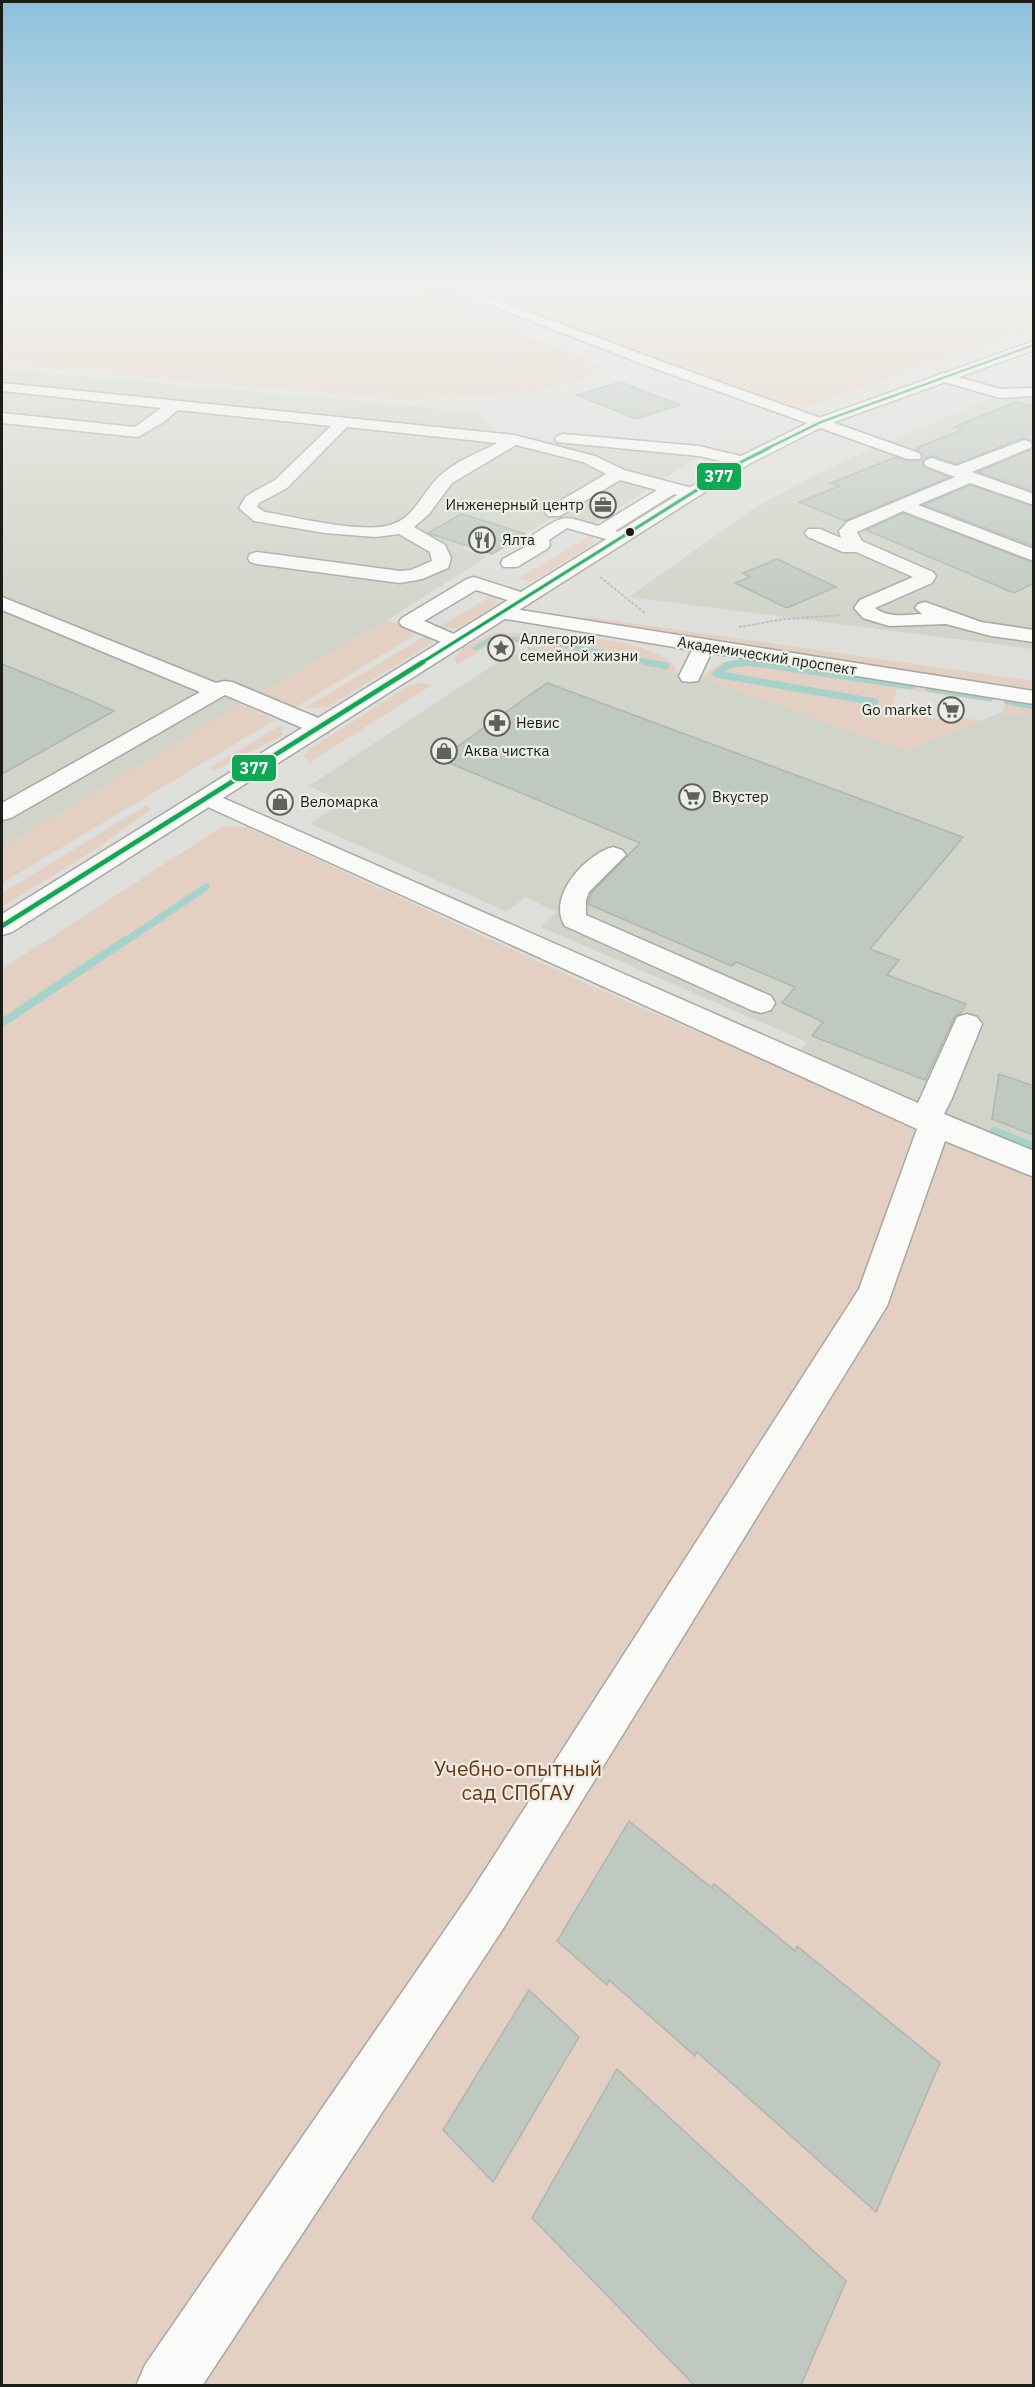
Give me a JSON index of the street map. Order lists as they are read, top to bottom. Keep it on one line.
{"streets":{"main road":["Академический проспект"]},"parks":["Учебно-опытный сад СПбГАУ"],"places":{"office":["Инженерный центр"],"restaurant":["Ялта"],"place":["Аллегория семейной жизни"],"supermarket":["Go market","Вкустер"],"pharmacy":["Невис"],"shop":["Аква чистка","Веломарка"]},"lines":["transit line 377"]}
